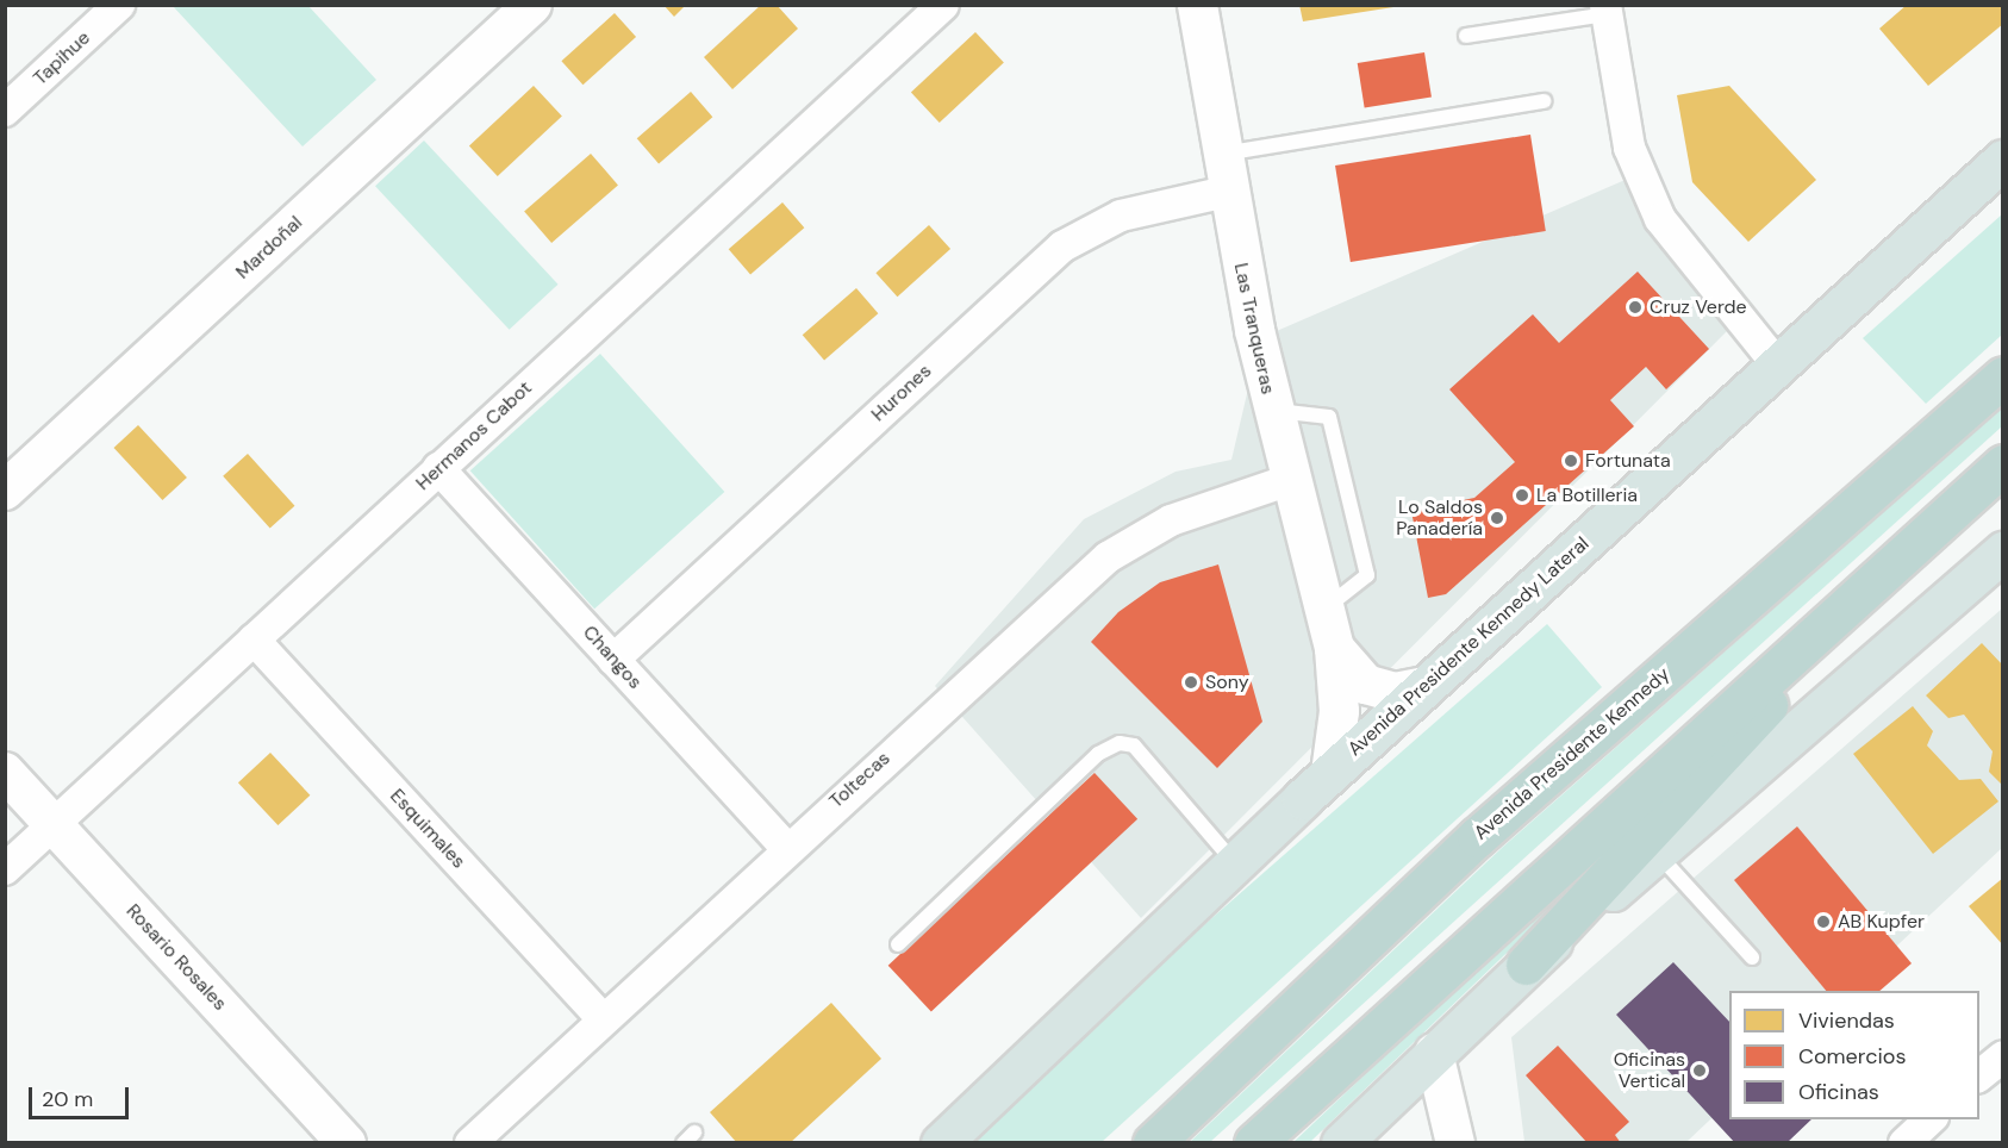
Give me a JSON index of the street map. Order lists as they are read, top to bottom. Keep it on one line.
{"streets":{"highway":["Avenida Presidente Kennedy"],"main road":["Las Tranqueras","Avenida Presidente Kennedy Lateral"],"street":["Tapihue","Mardoñal","Hurones","Hermanos Cabot","Changos","Toltecas","Esquimales","Rosario Rosales"]},"crossings":[["Las Tranqueras","Hurones"],["Las Tranqueras","Avenida Presidente Kennedy Lateral"],["Las Tranqueras","Toltecas"],["Hurones","Changos"],["Hermanos Cabot","Changos"],["Hermanos Cabot","Esquimales"],["Hermanos Cabot","Rosario Rosales"],["Changos","Toltecas"],["Toltecas","Esquimales"]],"places":["Cruz Verde","Fortunata","La Botilleria","Lo Saldos Panadería","Sony","AB Kupfer","Oficinas Vertical"],"legend":["Viviendas","Comercios","Oficinas"],"scale_bar":"20 m"}
